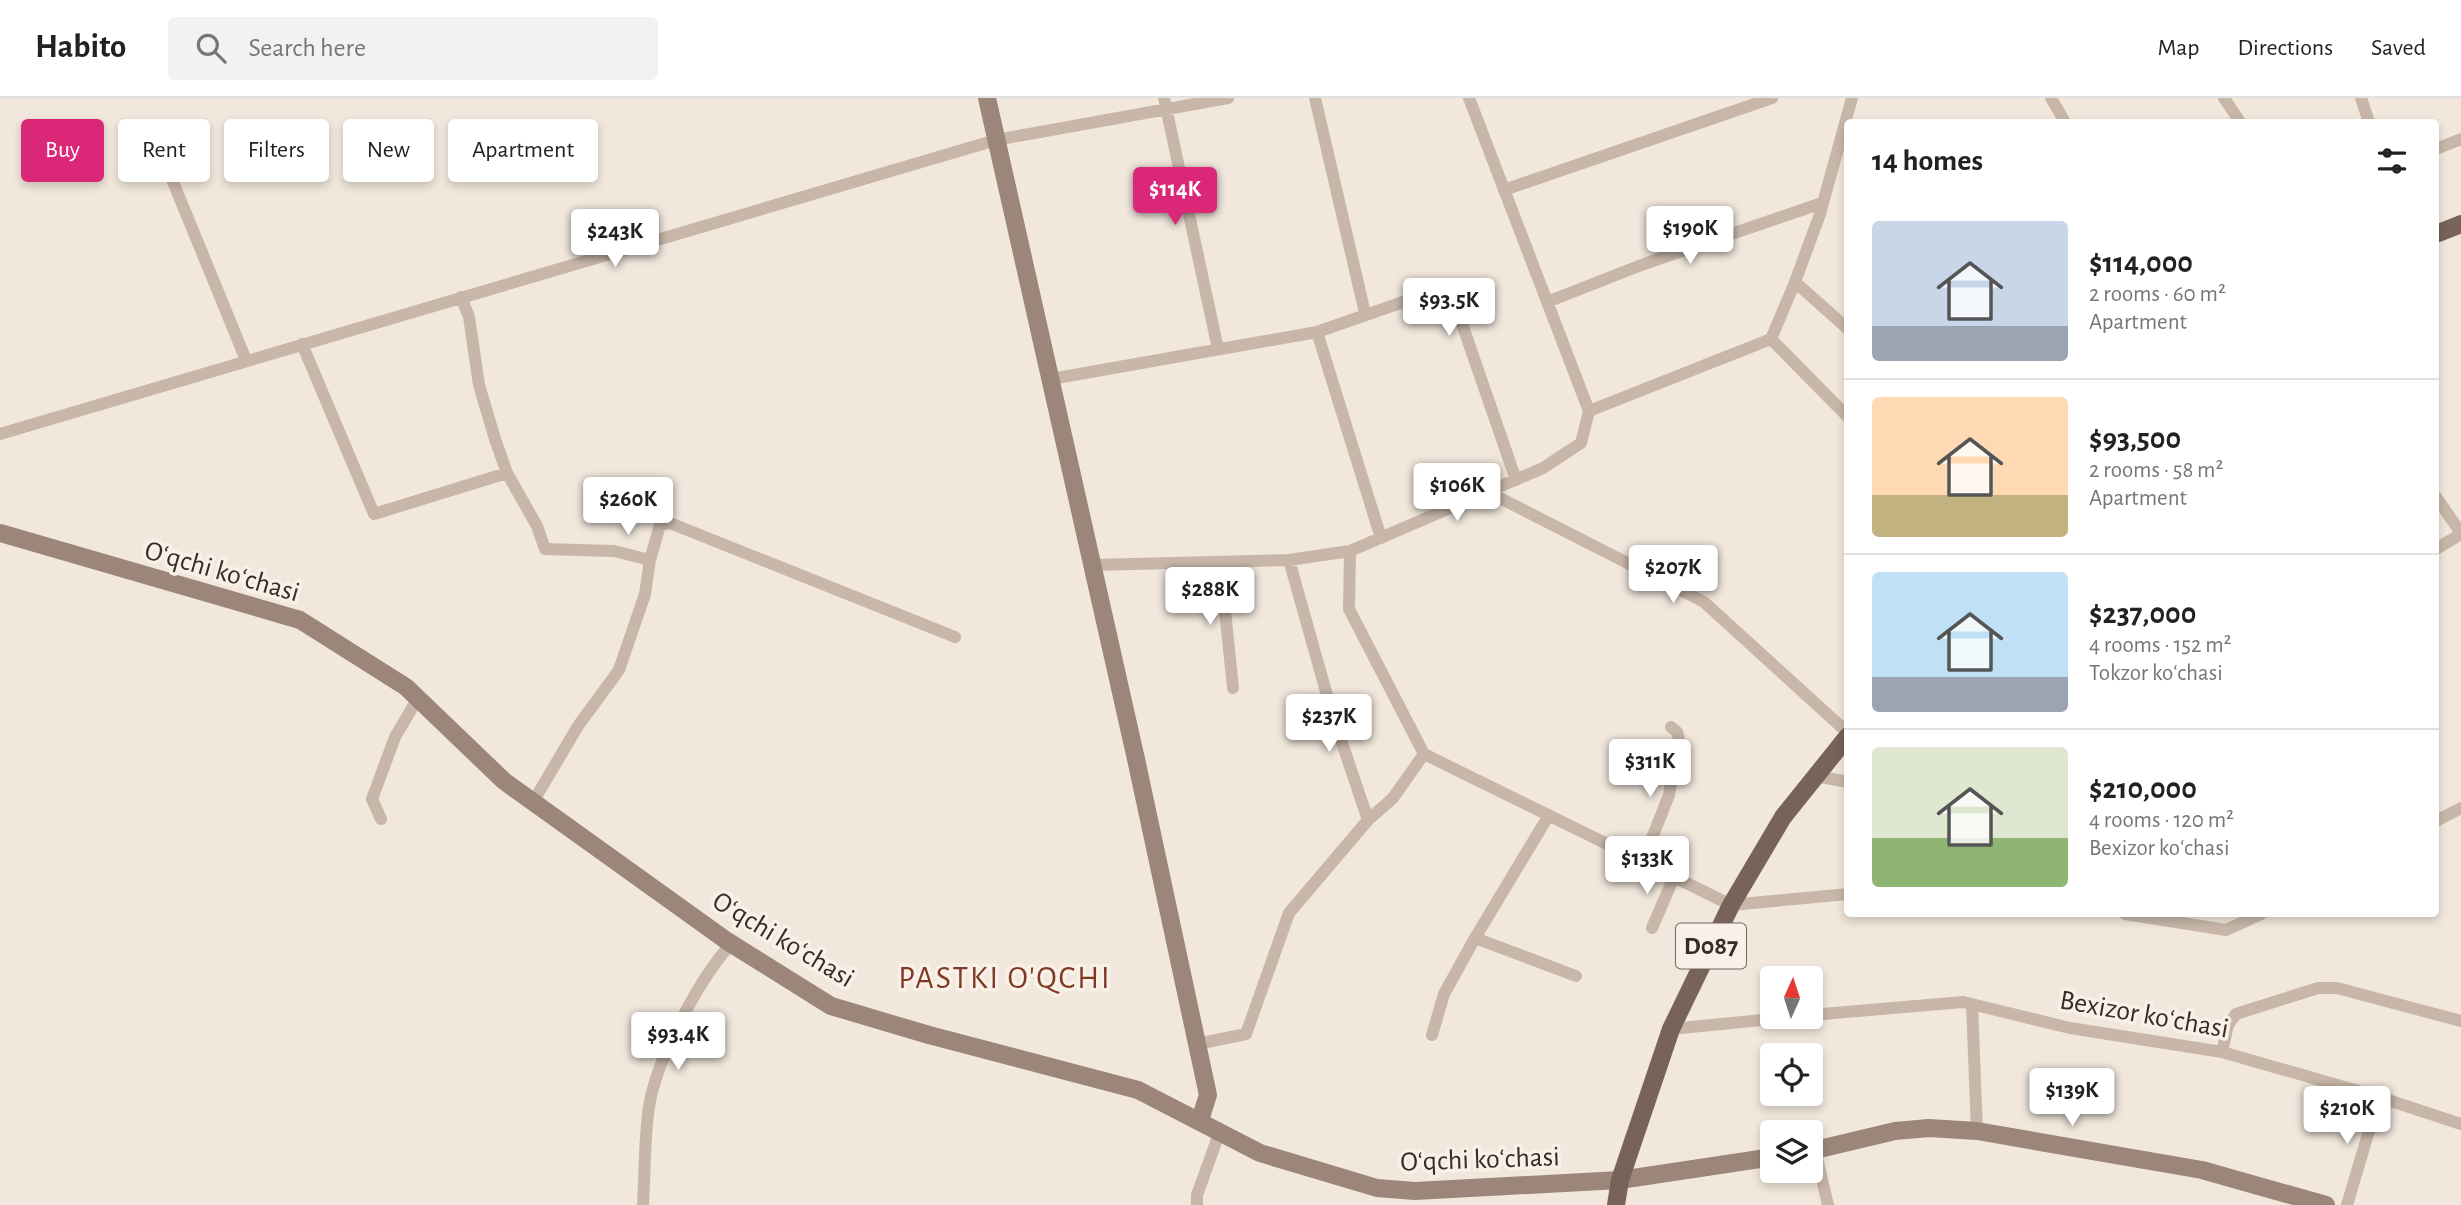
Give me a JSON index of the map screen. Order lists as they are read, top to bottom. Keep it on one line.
{"streets":{"main road":["Oʻqchi koʻchasi","D087"],"street":["Bexizor koʻchasi"]},"crossings":[["Oʻqchi koʻchasi","D087"]],"districts":["PASTKI O'QCHI"],"north":"top","page":{"header":"Habito","search":"Search here","nav":["Map","Directions","Saved"],"chip":["Buy","Rent","Filters","New","Apartment"],"heading":"14 homes","price":["$114K","$190K","$243K","$93.5K","$106K","$260K","$207K","$288K","$237K","$311K","$133K","$93.4K","$139K","$210K"],"list":[{"name":"$114,000","note":"2 rooms · 60 m² · Apartment"},{"name":"$93,500","note":"2 rooms · 58 m² · Apartment"},{"name":"$237,000","note":"4 rooms · 152 m² · Tokzor koʻchasi"},{"name":"$210,000","note":"4 rooms · 120 m² · Bexizor koʻchasi"}]}}
